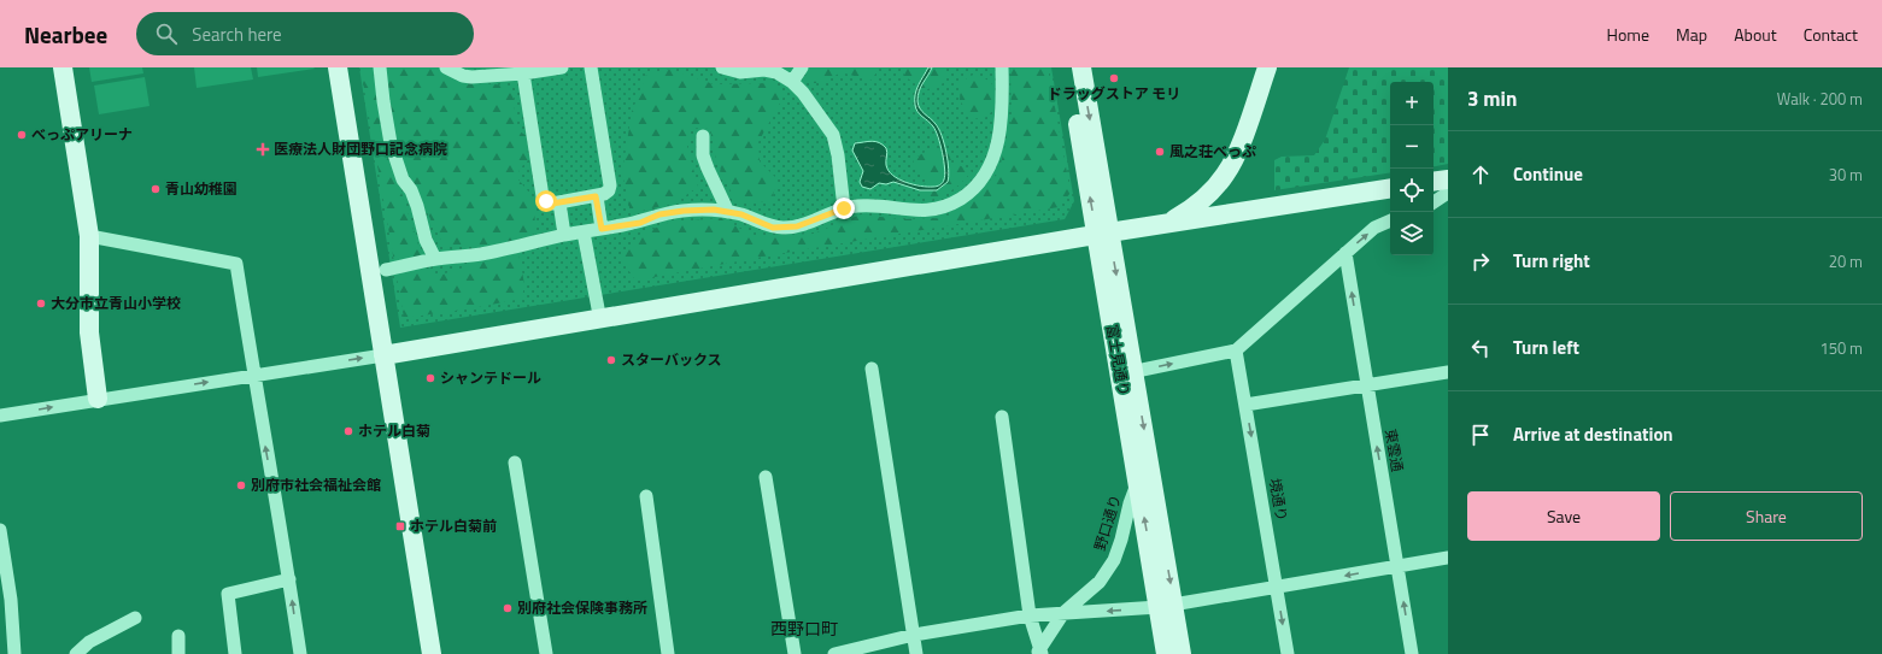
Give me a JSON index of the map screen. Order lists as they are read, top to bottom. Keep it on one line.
{"streets":{"street":["富士見通り","東雲通","境通り","野口通り"]},"crossings":[["富士見通り","野口通り"]],"one_way":["東雲通"],"districts":["西野口町"],"places":{"other":["ドラッグストア モリ","べっぷアリーナ","風之荘べっぷ","青山幼稚園","大分市立青山小学校","スターバックス","シャンテドール","ホテル白菊","別府市社会福祉会館","別府社会保険事務所"],"health":["医療法人財団野口記念病院"],"transit":["ホテル白菊前"]},"page":{"header":"Nearbee","search":"Search here","nav":["Home","Map","About","Contact"],"heading":["3 min","Walk · 200 m"],"map_buttons":["+","−"],"list":[["Continue","30 m"],["Turn right","20 m"],["Turn left","150 m"],"Arrive at destination"],"buttons":["Save","Share"]}}
